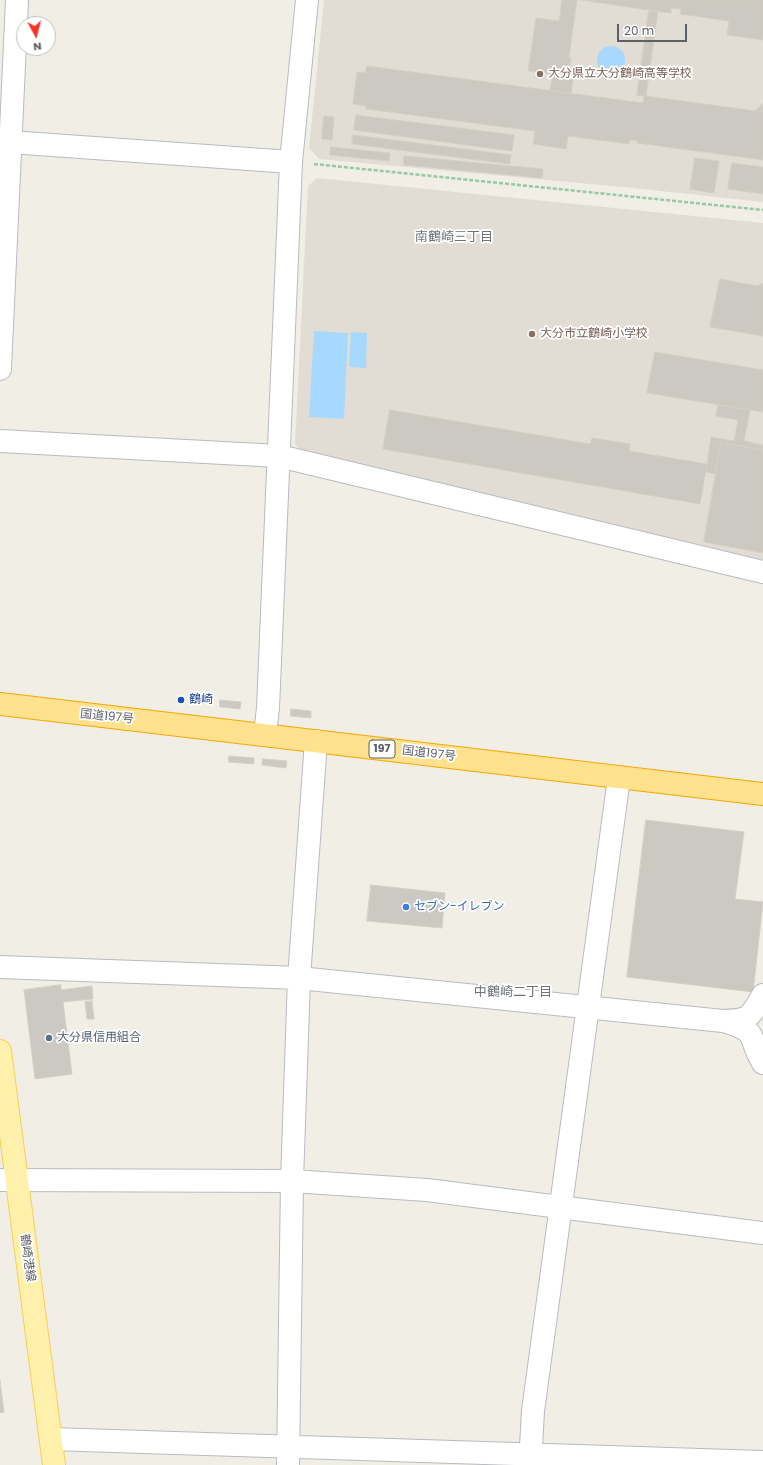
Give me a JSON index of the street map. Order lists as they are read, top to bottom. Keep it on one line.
{"streets":{"highway":["国道197号","197"],"main road":["鶴崎港線"]},"districts":["南鶴崎三丁目","中鶴崎二丁目"],"places":["大分県立大分鶴崎高等学校","大分市立鶴崎小学校","鶴崎","セブン-イレブン","大分県信用組合"],"scale_bar":"20 m","north":"bottom"}
